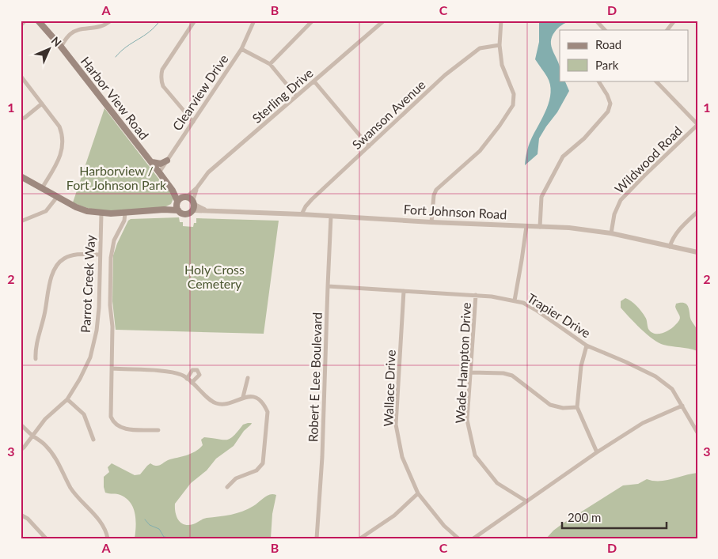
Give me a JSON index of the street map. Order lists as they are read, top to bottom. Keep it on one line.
{"streets":{"main road":["Harbor View Road"],"street":["Clearview Drive","Sterling Drive","Swanson Avenue","Wildwood Road","Fort Johnson Road","Parrot Creek Way","Trapier Drive","Wade Hampton Drive","Robert E Lee Boulevard","Wallace Drive"]},"crossings":[["Clearview Drive","Harbor View Road"],["Sterling Drive","Harbor View Road"],["Sterling Drive","Fort Johnson Road"],["Harbor View Road","Fort Johnson Road"],["Swanson Avenue","Fort Johnson Road"],["Wildwood Road","Fort Johnson Road"],["Fort Johnson Road","Robert E Lee Boulevard"],["Trapier Drive","Wade Hampton Drive"],["Trapier Drive","Robert E Lee Boulevard"],["Trapier Drive","Wallace Drive"]],"parks":["Harborview / Fort Johnson Park","Holy Cross Cemetery"],"legend":["Road","Park"],"scale_bar":"200 m","north":"top right","grid":{"columns":["A","B","C","D"],"rows":["1","2","3"]}}
